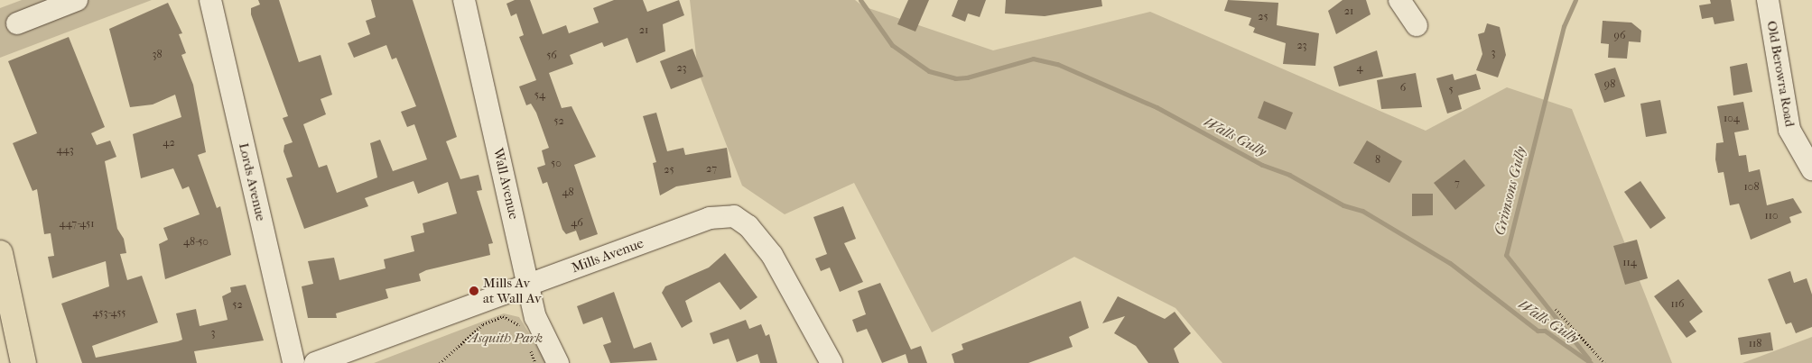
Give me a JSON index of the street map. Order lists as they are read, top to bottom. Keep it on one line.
{"streets":{"street":["Old Berowra Road","Lords Avenue","Wall Avenue","Mills Avenue"]},"crossings":[["Wall Avenue","Mills Avenue"]],"water":["Walls Gully","Grimsons Gully"],"parks":["Asquith Park"],"places":["Mills Av at Wall Av"],"house_numbers":["21","25","21","96","23","3","38","56","23","4","98","6","5","54","104","52","42","443","8","50","27","25","7","108","48","110","46","447-451","48-50","114","116","52","453-455","3","118"]}
